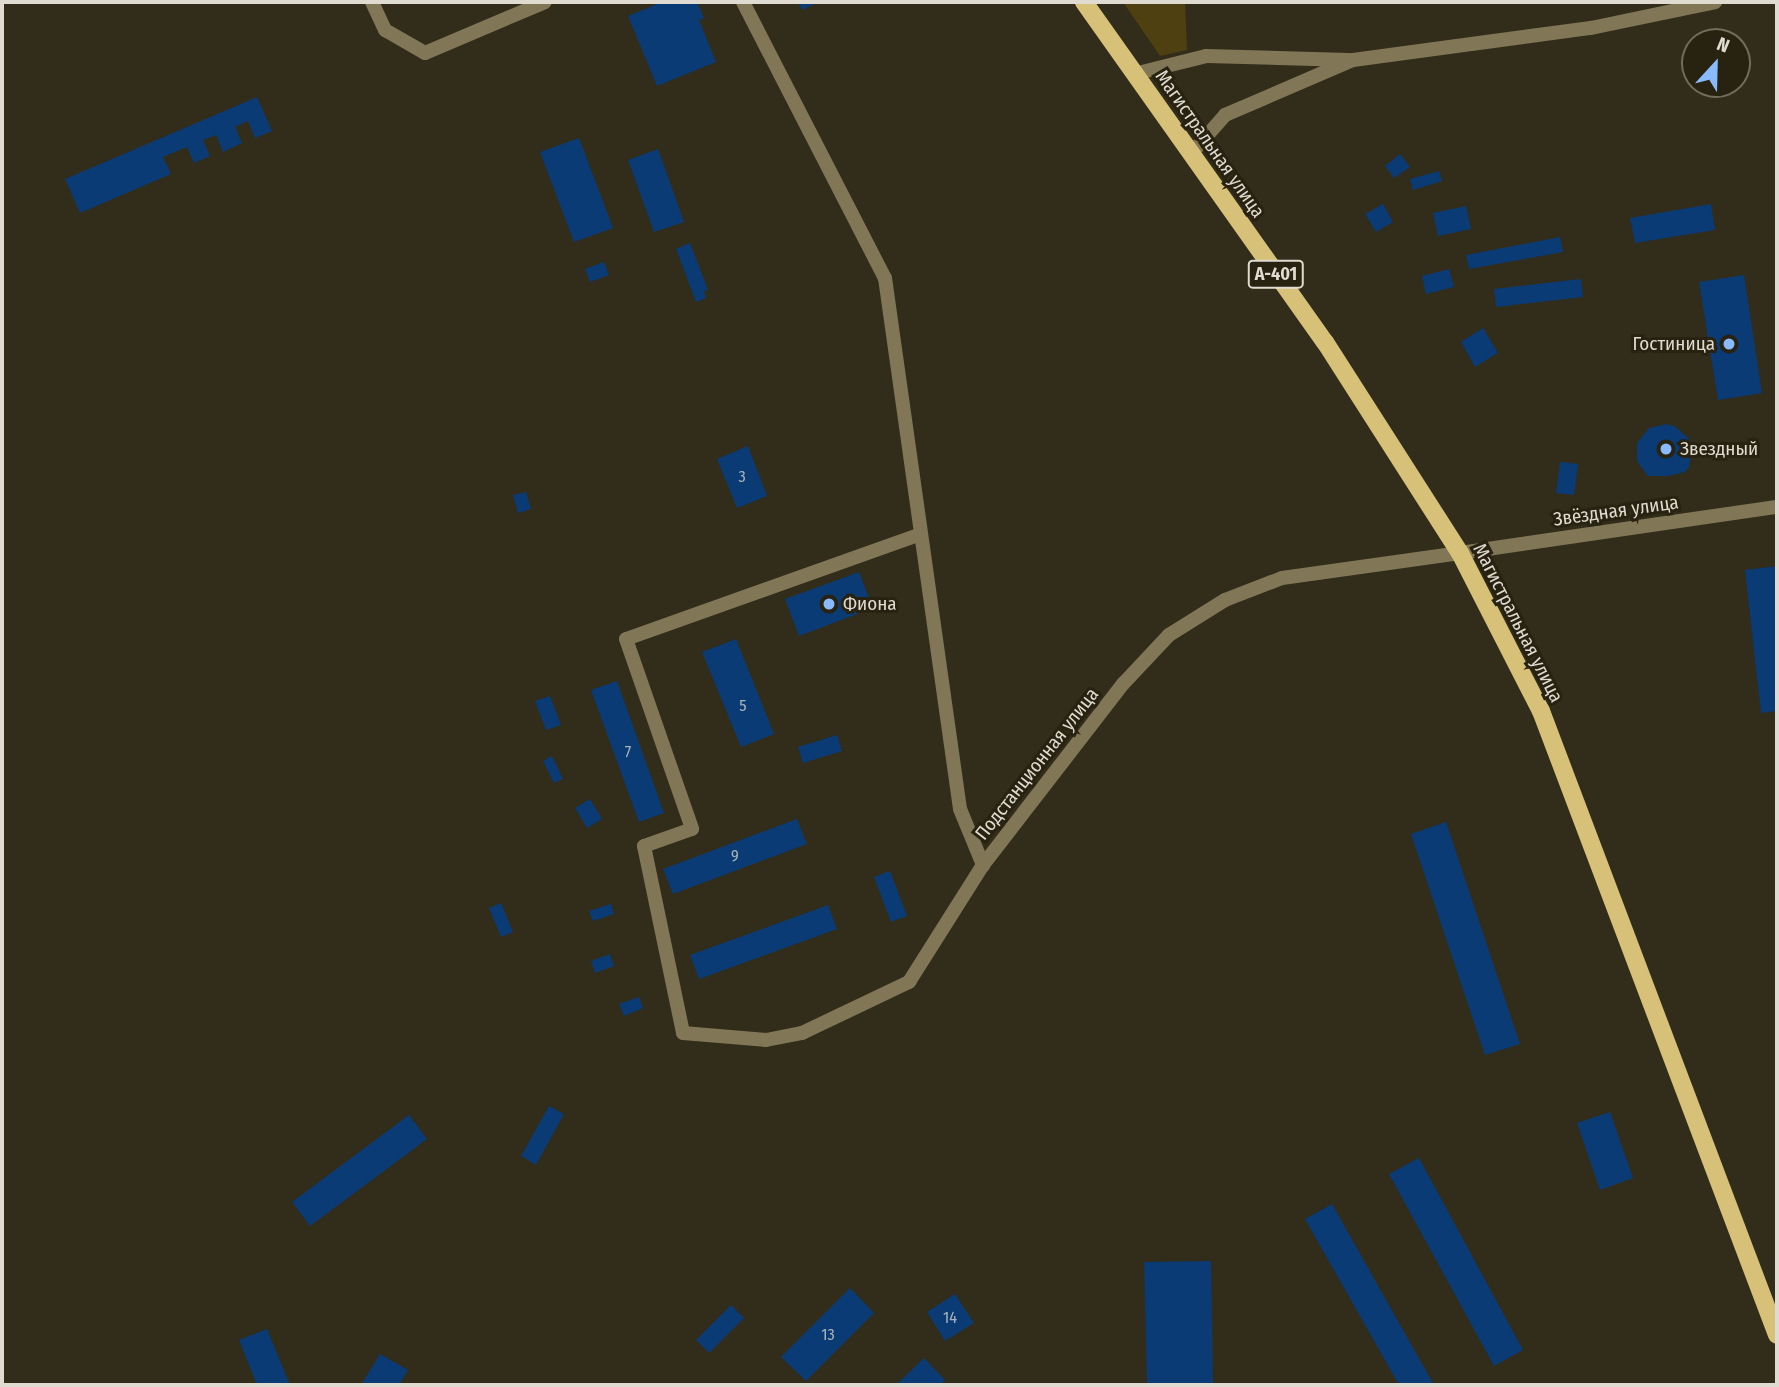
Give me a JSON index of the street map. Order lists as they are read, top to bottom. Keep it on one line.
{"streets":{"main road":["Магистральная улица","А-401"],"street":["Звёздная улица","Подстанционная улица"]},"crossings":[["Магистральная улица","Звёздная улица"],["Магистральная улица","Подстанционная улица"],["Звёздная улица","Подстанционная улица"]],"places":["Гостиница","Звездный","Фиона"],"house_numbers":["3","5","7","9","14","13"],"north":"top"}
